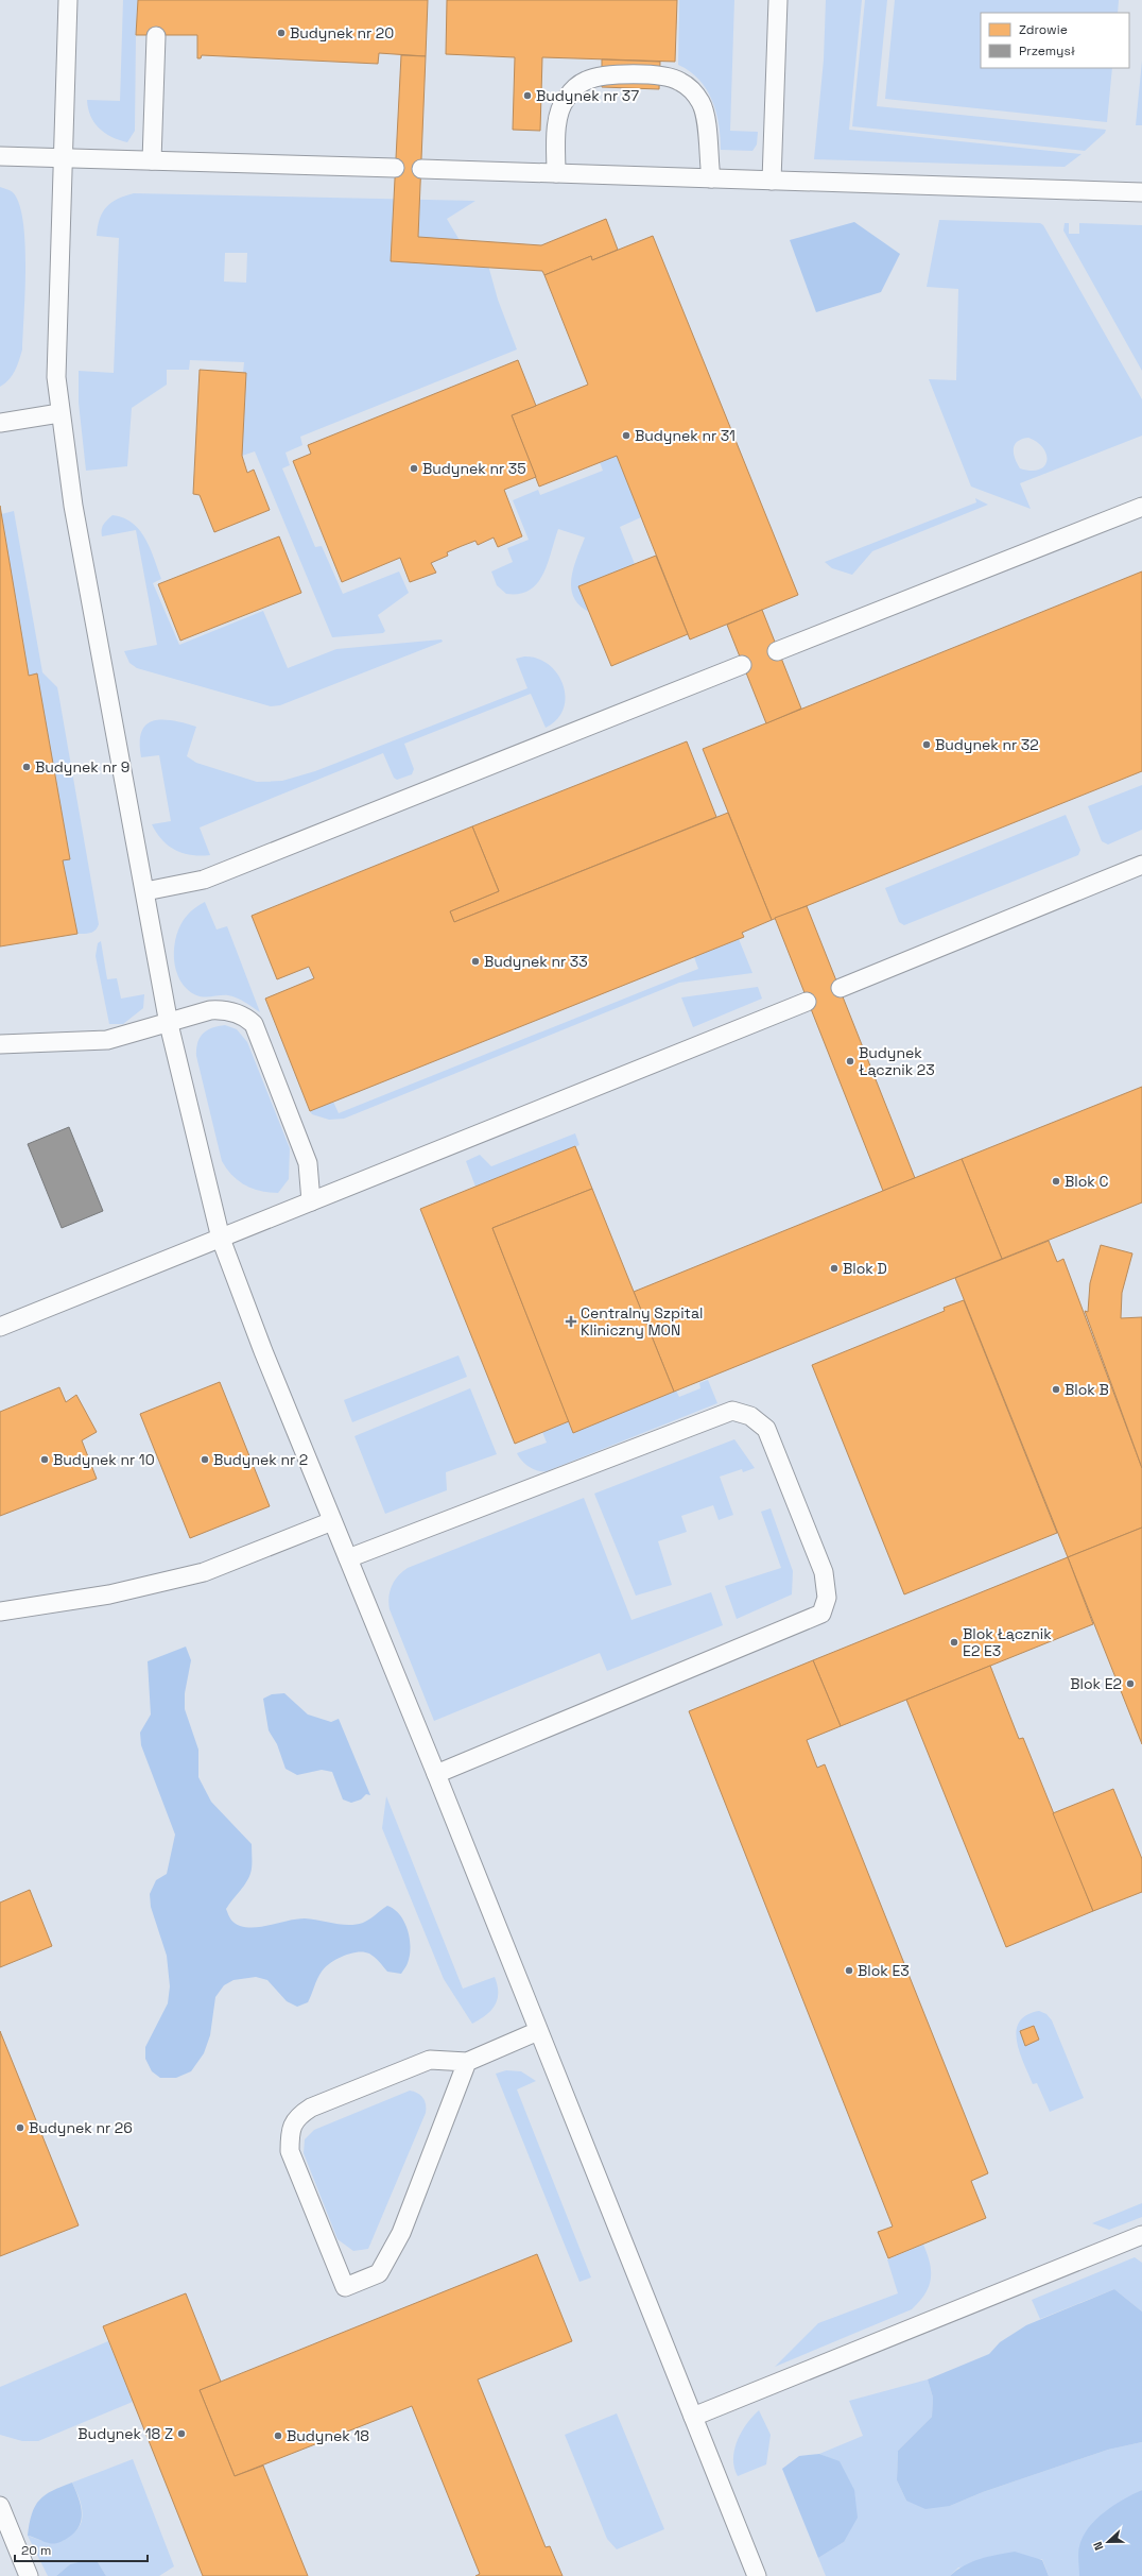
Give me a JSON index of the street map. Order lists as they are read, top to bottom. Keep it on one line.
{"places":{"other":["Budynek nr 20","Budynek nr 37","Budynek nr 31","Budynek nr 35","Budynek nr 32","Budynek nr 9","Budynek nr 33","Budynek Łącznik 23","Blok C","Blok D","Blok B","Budynek nr 10","Budynek nr 2","Blok Łącznik E2 E3","Blok E2","Blok E3","Budynek nr 26","Budynek 18 Z","Budynek 18"],"health":["Centralny Szpital Kliniczny MON"]},"legend":["Zdrowie","Przemysł"],"scale_bar":"20 m","north":"left"}
